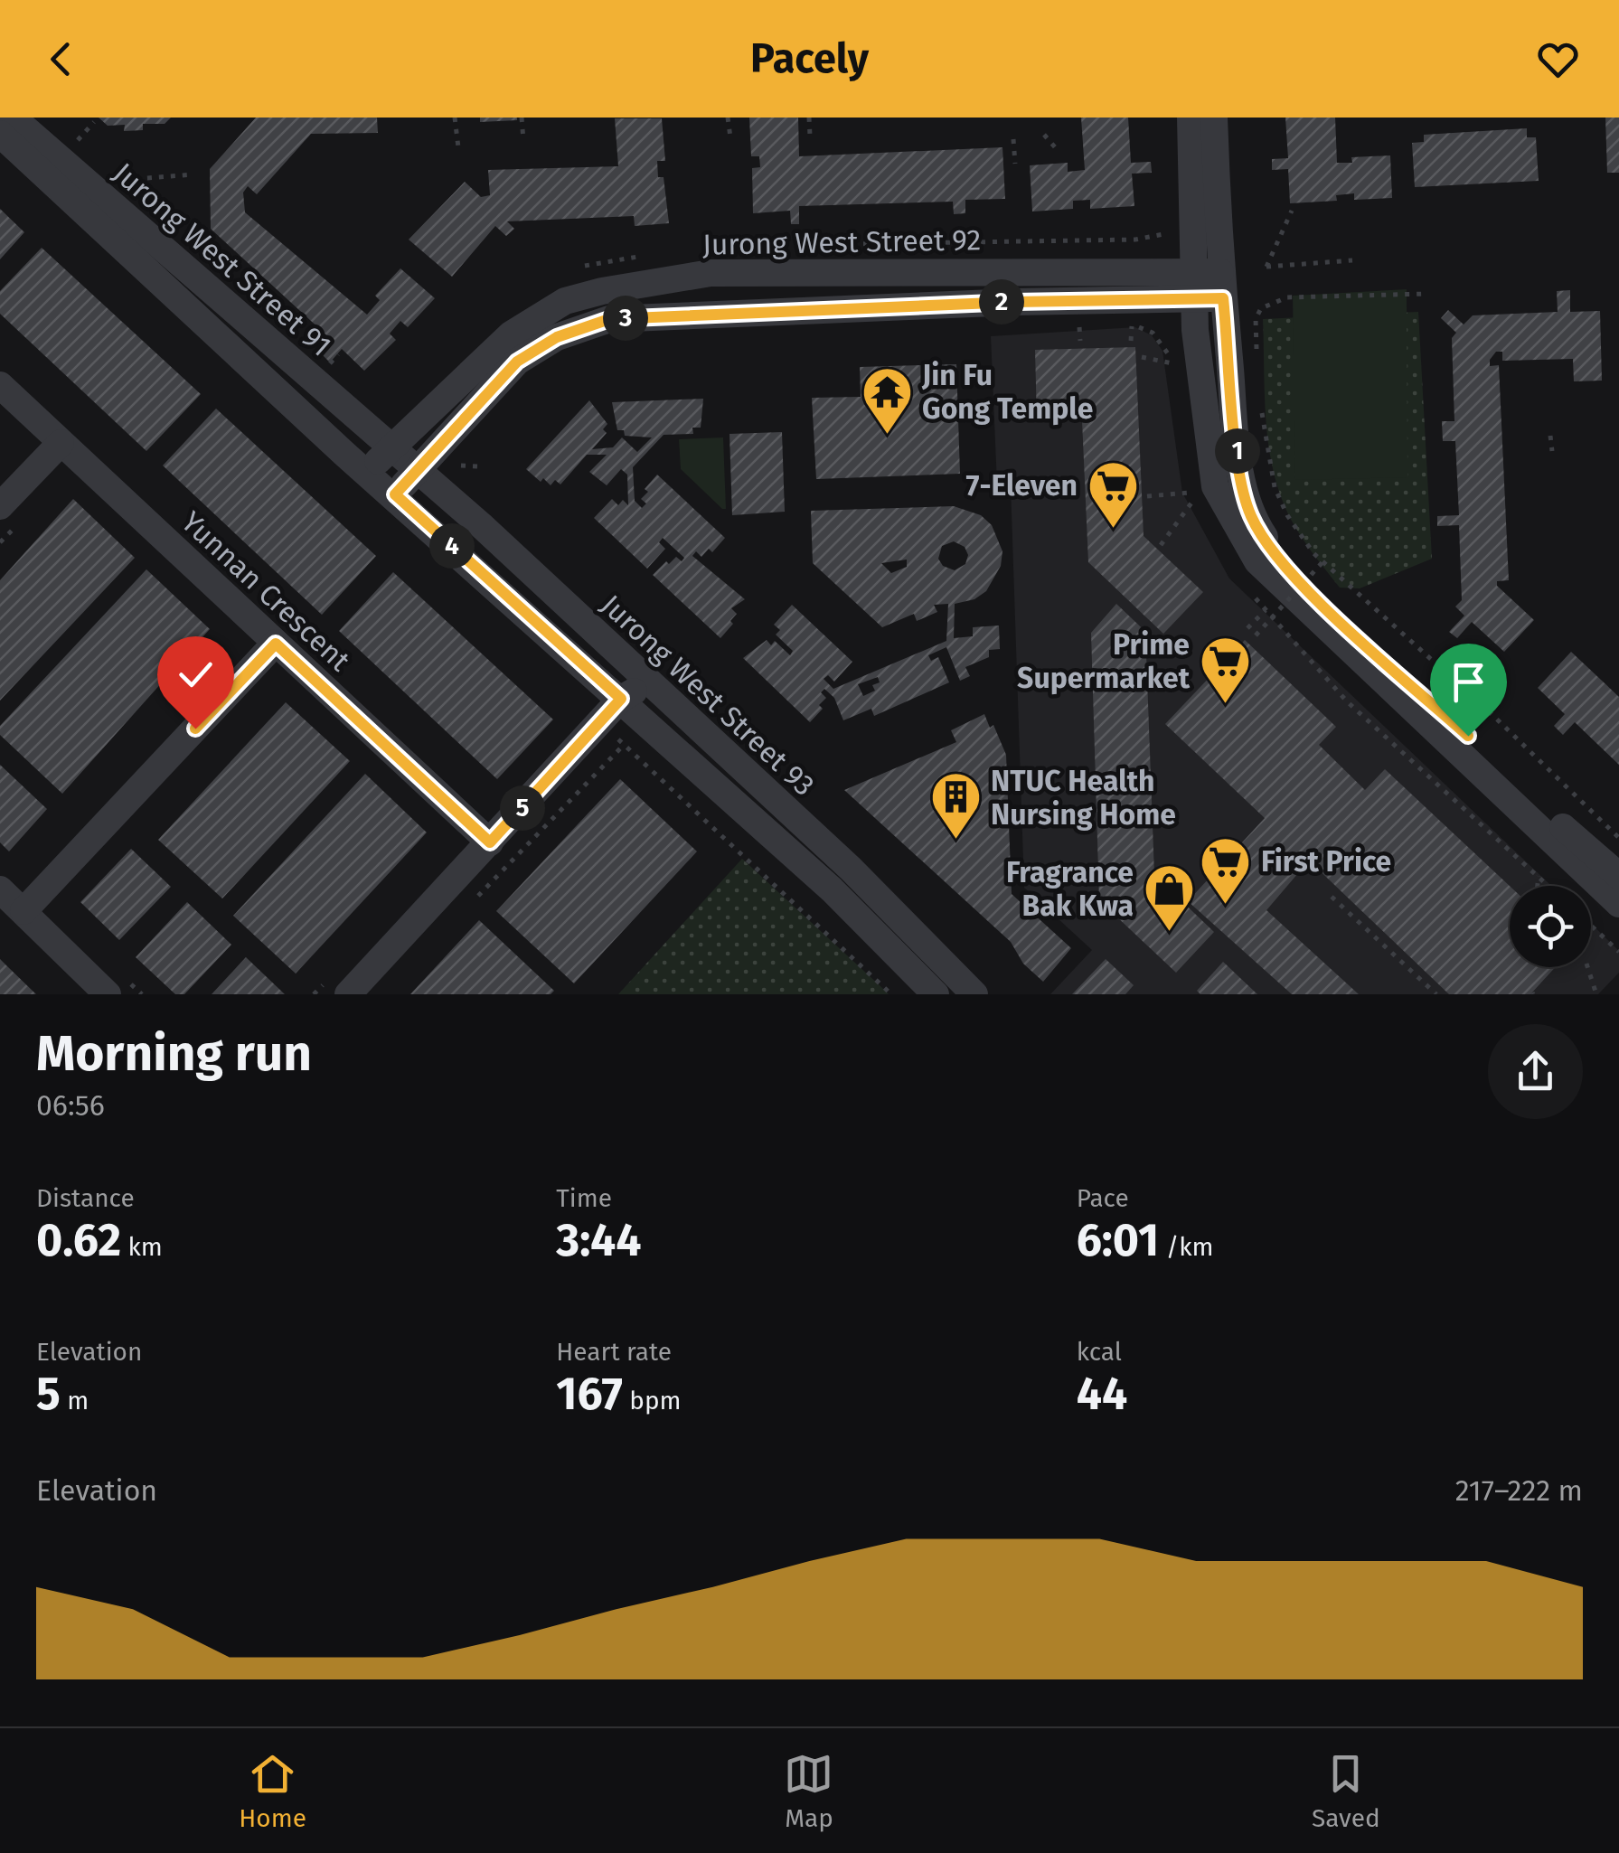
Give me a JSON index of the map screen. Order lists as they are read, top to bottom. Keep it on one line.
{"streets":{"street":["Jurong West Street 92","Jurong West Street 91","Yunnan Crescent","Jurong West Street 93"]},"crossings":[["Jurong West Street 92","Jurong West Street 91"],["Jurong West Street 92","Jurong West Street 93"],["Jurong West Street 91","Jurong West Street 93"]],"places":{"temple":["Jin Fu Gong Temple"],"supermarket":["7-Eleven","Prime Supermarket","First Price"],"building":["NTUC Health Nursing Home"],"shop":["Fragrance Bak Kwa"]},"page":{"header":"Pacely","pins":["2","3","1","4","5"],"heading":["Morning run","06:56"],"stats":[["Distance","0.62 km"],["Time","3:44"],["Pace","6:01 /km"],["Elevation","5 m"],["Heart rate","167 bpm"],["kcal","44"]],"chart":["Elevation","217–222 m"],"tabs":["Home","Map","Saved"]}}
